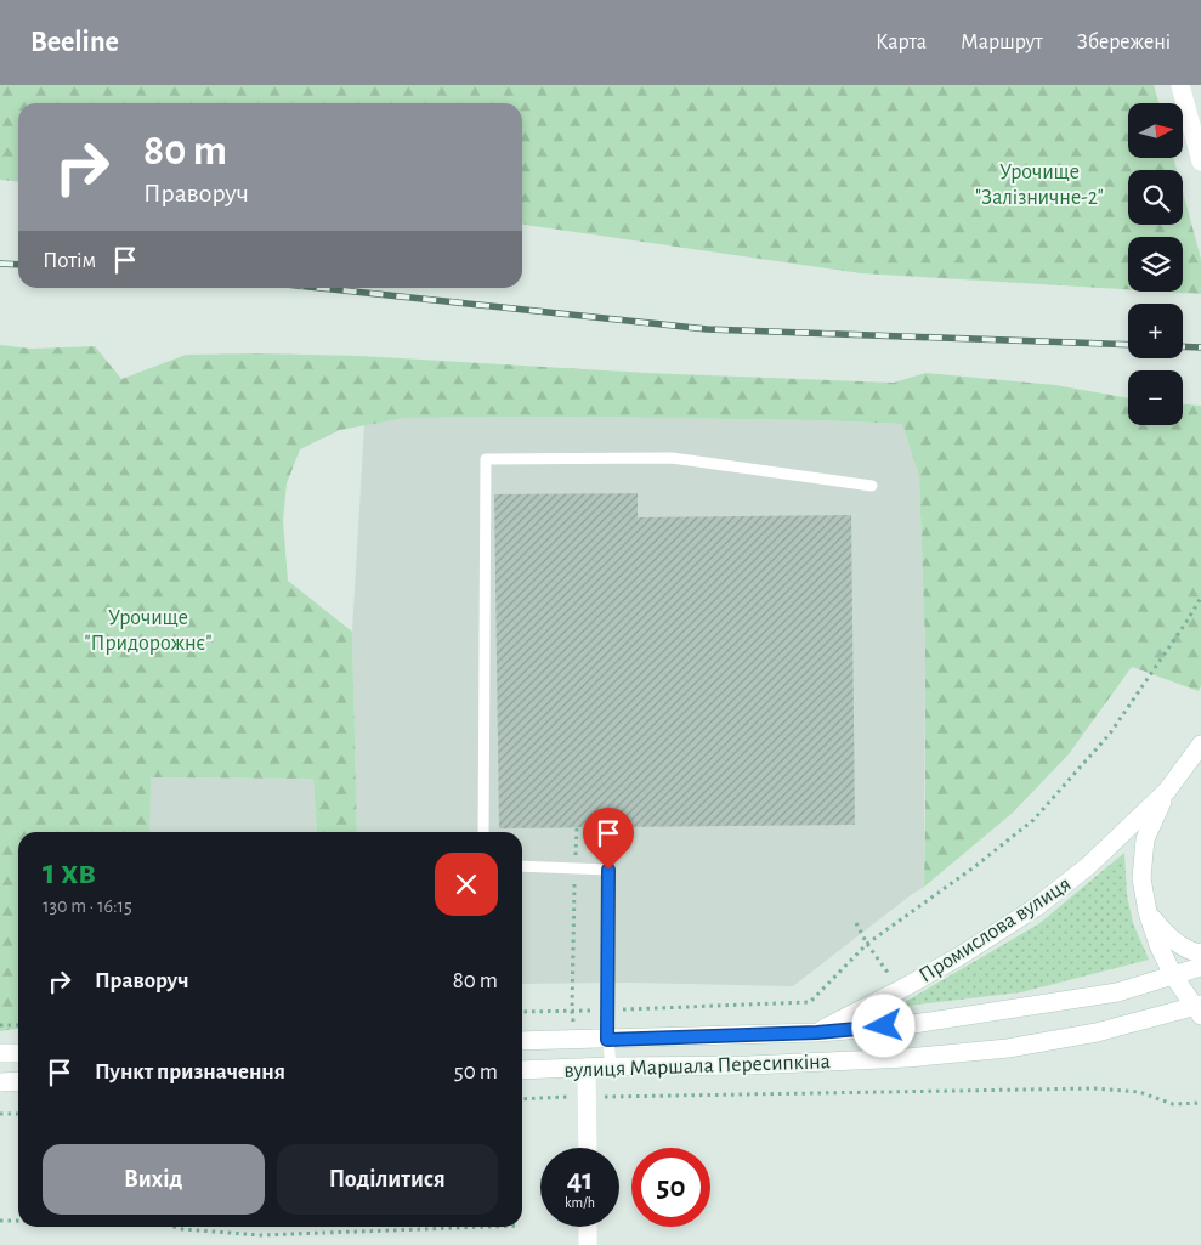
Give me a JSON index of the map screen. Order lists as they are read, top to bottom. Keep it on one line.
{"streets":{"main road":["Промислова вулиця","вулиця Маршала Пересипкіна"]},"crossings":[["Промислова вулиця","вулиця Маршала Пересипкіна"]],"parks":["Урочище \"Залізничне-2\"","Урочище \"Придорожнє\""],"north":"right","page":{"header":"Beeline","nav":["Карта","Маршрут","Збережені"],"map_buttons":["+","−"],"turn":["80 m","Праворуч"],"then":"Потім","heading":["1 хв","130 m · 16:15"],"list":[{"name":"Праворуч","value":"80 m"},{"name":"Пункт призначення","value":"50 m"}],"buttons":["Вихід","Поділитися"],"speed":"41 km/h","limit":"50"}}
